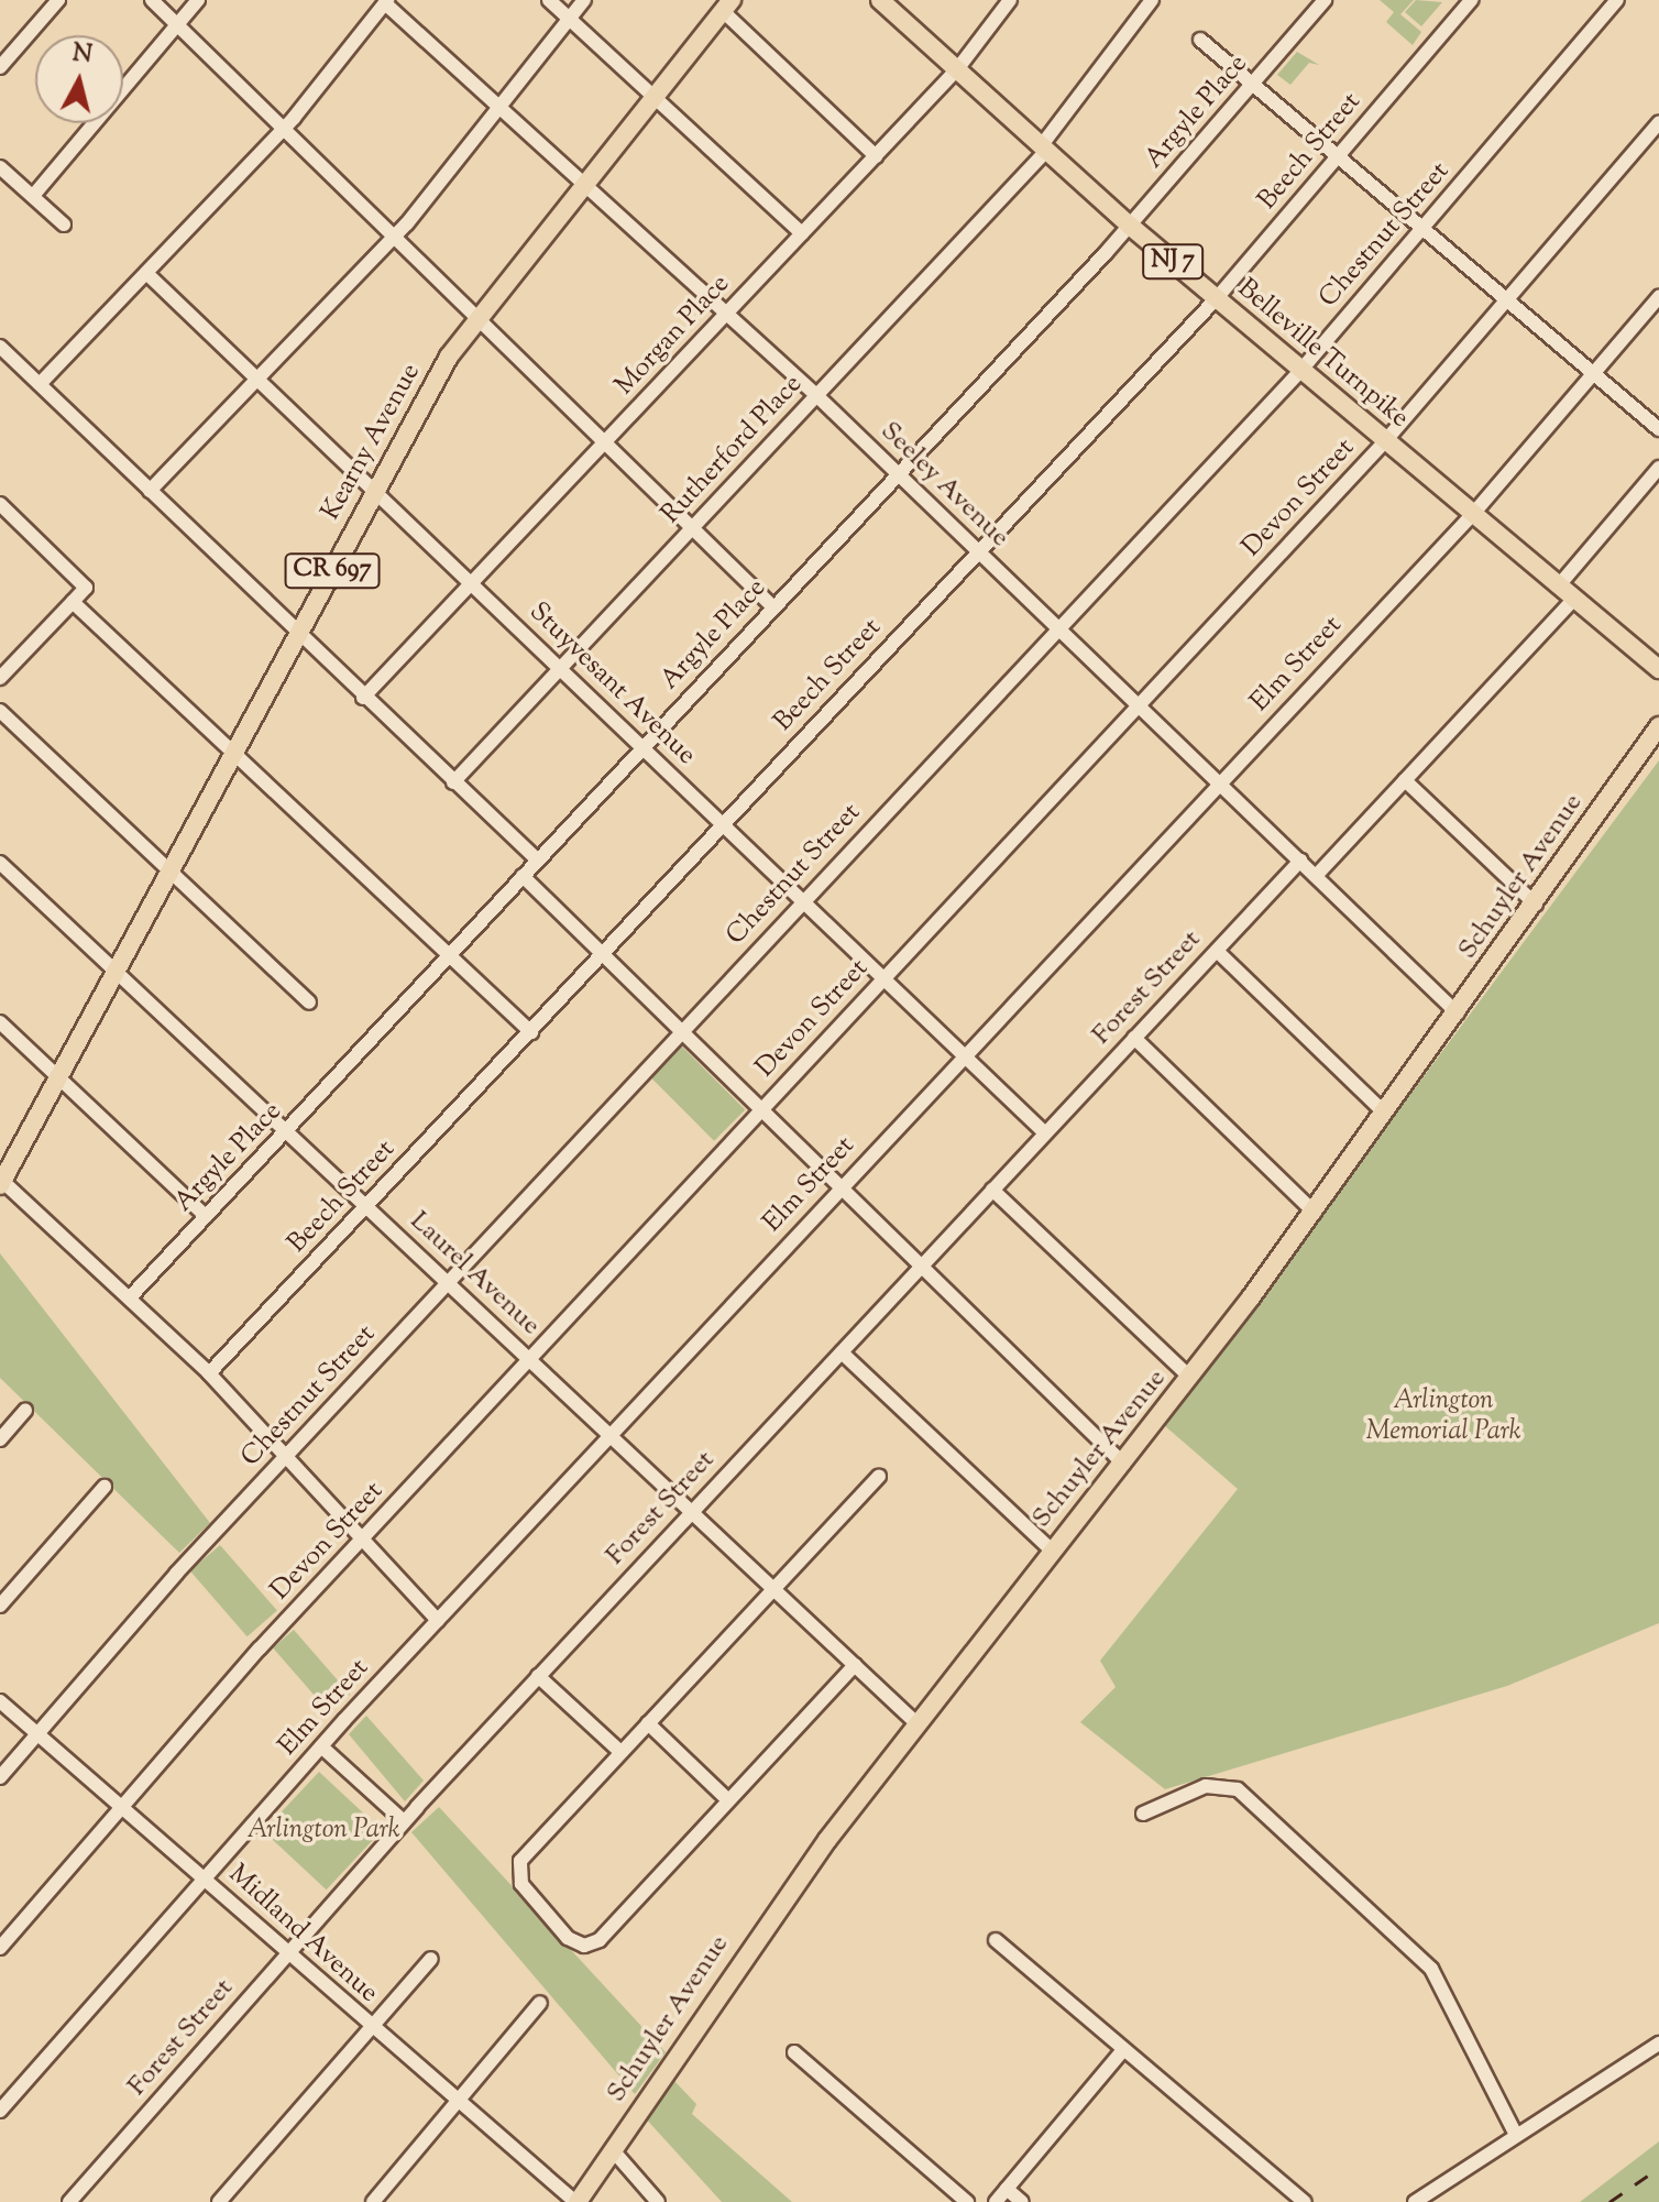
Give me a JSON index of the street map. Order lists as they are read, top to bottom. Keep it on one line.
{"streets":{"main road":["NJ 7","Belleville Turnpike","Kearny Avenue","CR 697","Schuyler Avenue"],"street":["Argyle Place","Beech Street","Chestnut Street","Morgan Place","Rutherford Place","Seeley Avenue","Devon Street","Elm Street","Stuyvesant Avenue","Forest Street","Laurel Avenue","Midland Avenue"]},"crossings":[["Argyle Place","Belleville Turnpike"],["Argyle Place","Seeley Avenue"],["Argyle Place","Stuyvesant Avenue"],["Argyle Place","Laurel Avenue"],["Beech Street","Belleville Turnpike"],["Beech Street","Seeley Avenue"],["Beech Street","Stuyvesant Avenue"],["Beech Street","Laurel Avenue"],["Chestnut Street","Belleville Turnpike"],["Chestnut Street","Seeley Avenue"],["Chestnut Street","Stuyvesant Avenue"],["Chestnut Street","Laurel Avenue"],["Chestnut Street","Midland Avenue"],["Morgan Place","Belleville Turnpike"],["Morgan Place","Seeley Avenue"],["Morgan Place","Stuyvesant Avenue"],["Belleville Turnpike","Rutherford Place"],["Belleville Turnpike","Devon Street"],["Belleville Turnpike","Elm Street"],["Kearny Avenue","Seeley Avenue"],["Kearny Avenue","Stuyvesant Avenue"],["Kearny Avenue","Laurel Avenue"],["Rutherford Place","Seeley Avenue"],["Rutherford Place","Stuyvesant Avenue"],["Seeley Avenue","Devon Street"],["Seeley Avenue","Elm Street"],["Seeley Avenue","Schuyler Avenue"],["Seeley Avenue","Forest Street"],["Devon Street","Stuyvesant Avenue"],["Devon Street","Laurel Avenue"],["Devon Street","Midland Avenue"],["Elm Street","Stuyvesant Avenue"],["Elm Street","Laurel Avenue"],["Elm Street","Midland Avenue"],["Stuyvesant Avenue","Forest Street"],["Schuyler Avenue","Laurel Avenue"],["Schuyler Avenue","Midland Avenue"],["Forest Street","Laurel Avenue"],["Forest Street","Midland Avenue"]],"parks":["Arlington Memorial Park","Arlington Park"],"north":"top"}
